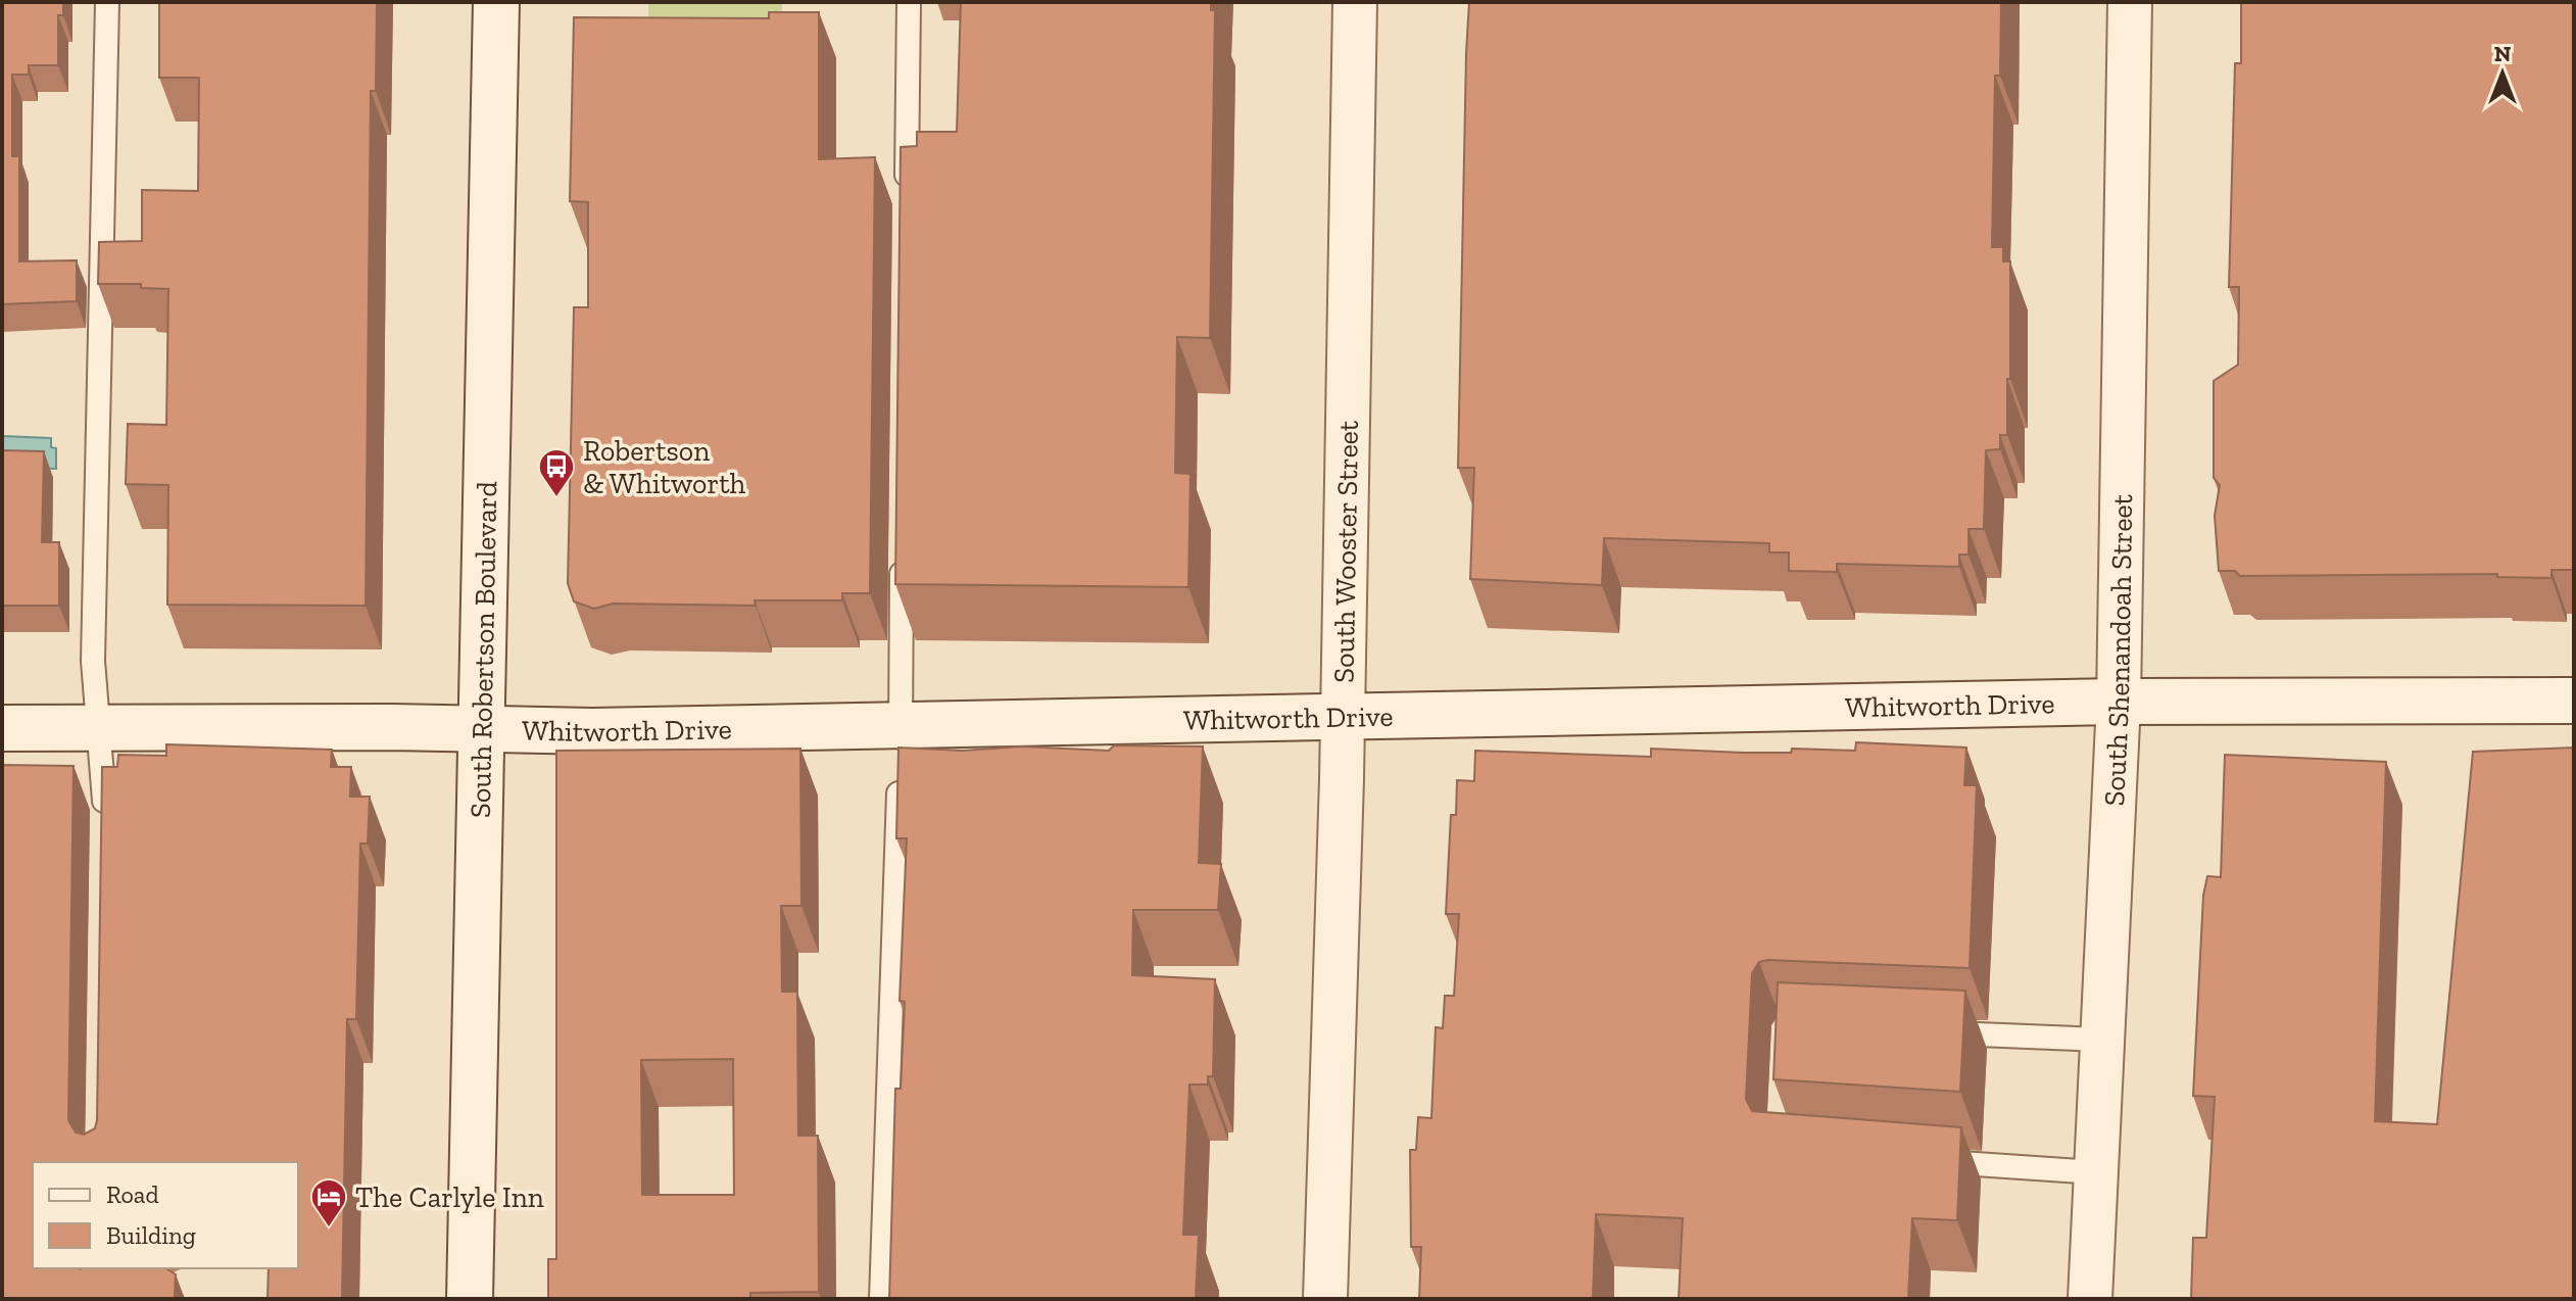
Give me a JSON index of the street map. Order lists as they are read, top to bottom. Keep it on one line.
{"streets":{"street":["South Wooster Street","South Robertson Boulevard","South Shenandoah Street","Whitworth Drive"]},"crossings":[["South Wooster Street","Whitworth Drive"],["South Robertson Boulevard","Whitworth Drive"],["South Shenandoah Street","Whitworth Drive"]],"places":{"bus stop":["Robertson & Whitworth"],"hotel":["The Carlyle Inn"]},"legend":["Road","Building"],"north":"top"}
